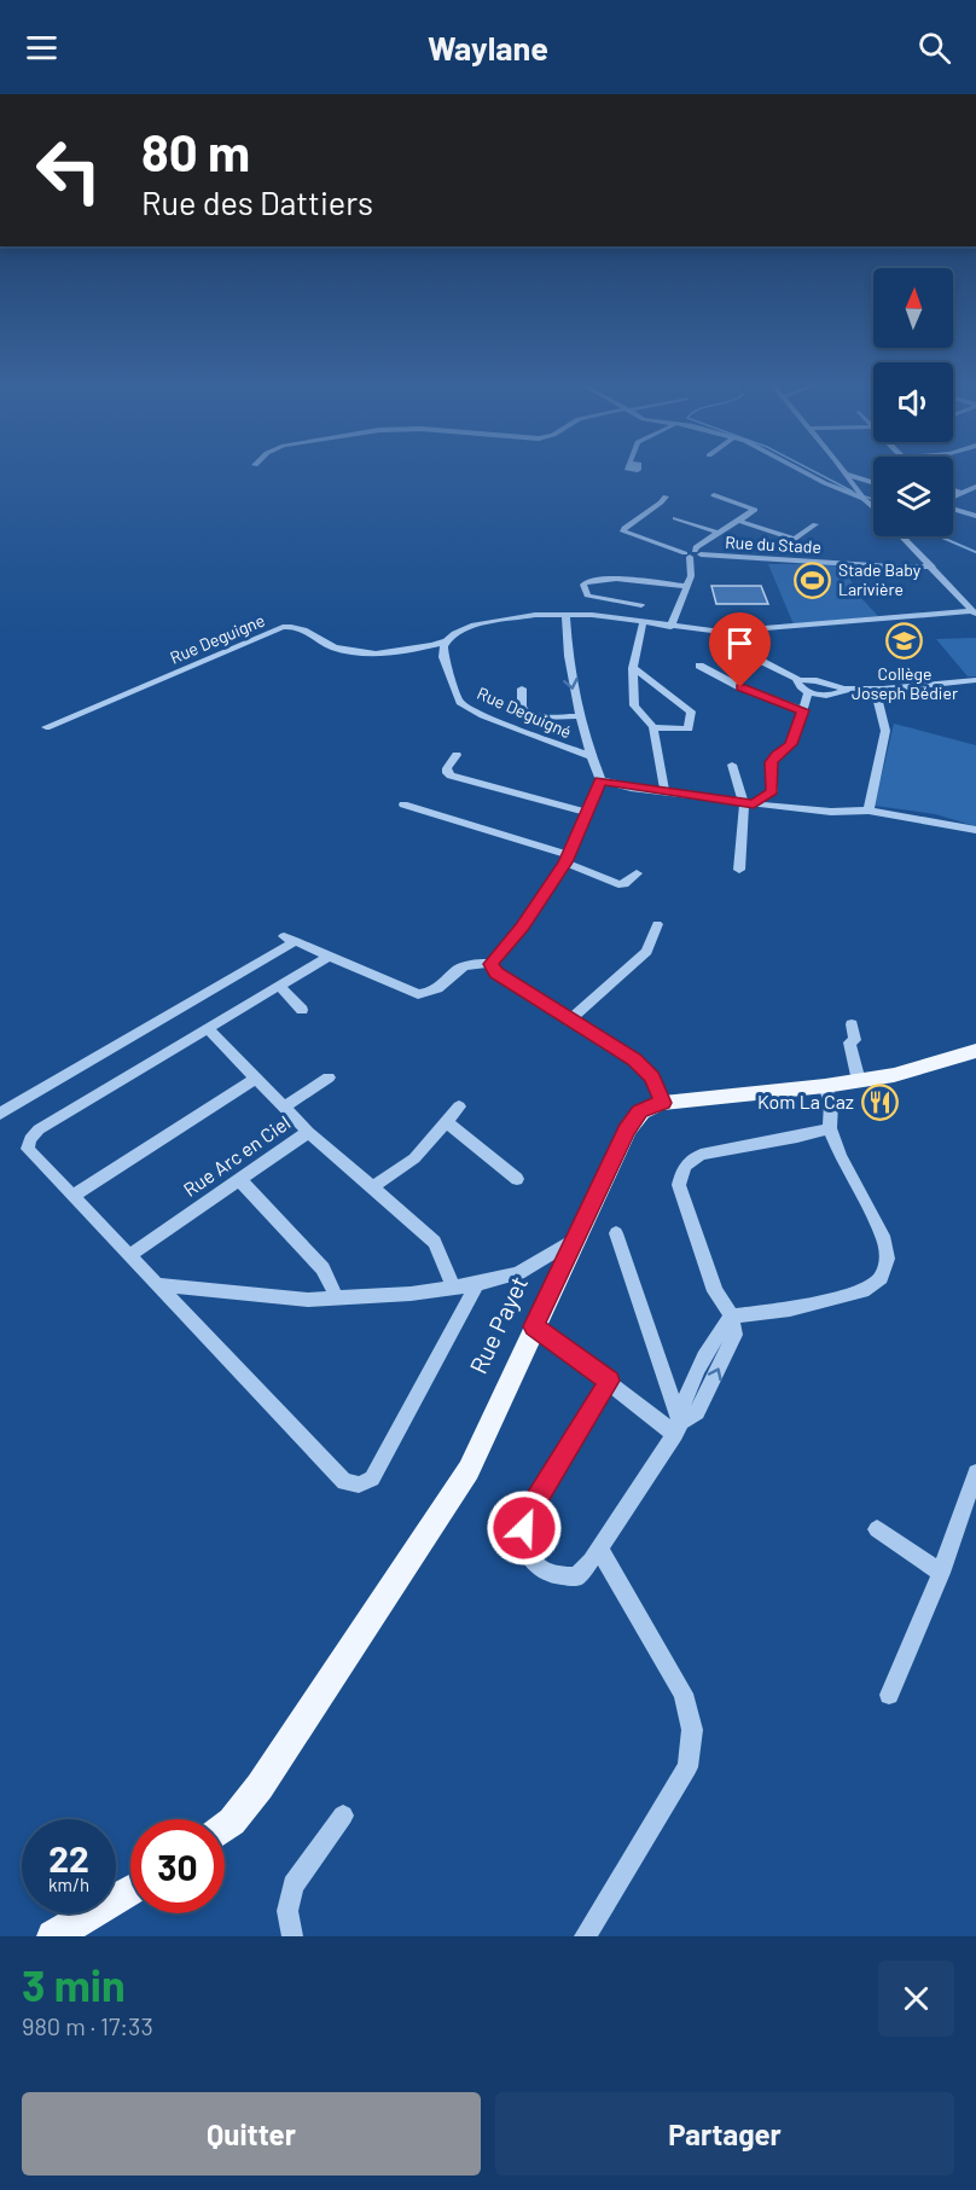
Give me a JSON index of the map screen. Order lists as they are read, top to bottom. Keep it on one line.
{"streets":{"main road":["Rue Payet"],"street":["Rue du Stade","Rue Deguigne","Rue Deguigné","Rue Arc en Ciel"]},"crossings":[["Rue Deguigne","Rue Deguigné"]],"places":{"sports":["Stade Baby Larivière"],"school or university":["Collège Joseph Bédier"],"restaurant":["Kom La Caz"]},"north":"top","page":{"header":"Waylane","turn":["80 m","Rue des Dattiers"],"speed":"22 km/h","limit":"30","heading":["3 min","980 m · 17:33"],"buttons":["Quitter","Partager"]}}
